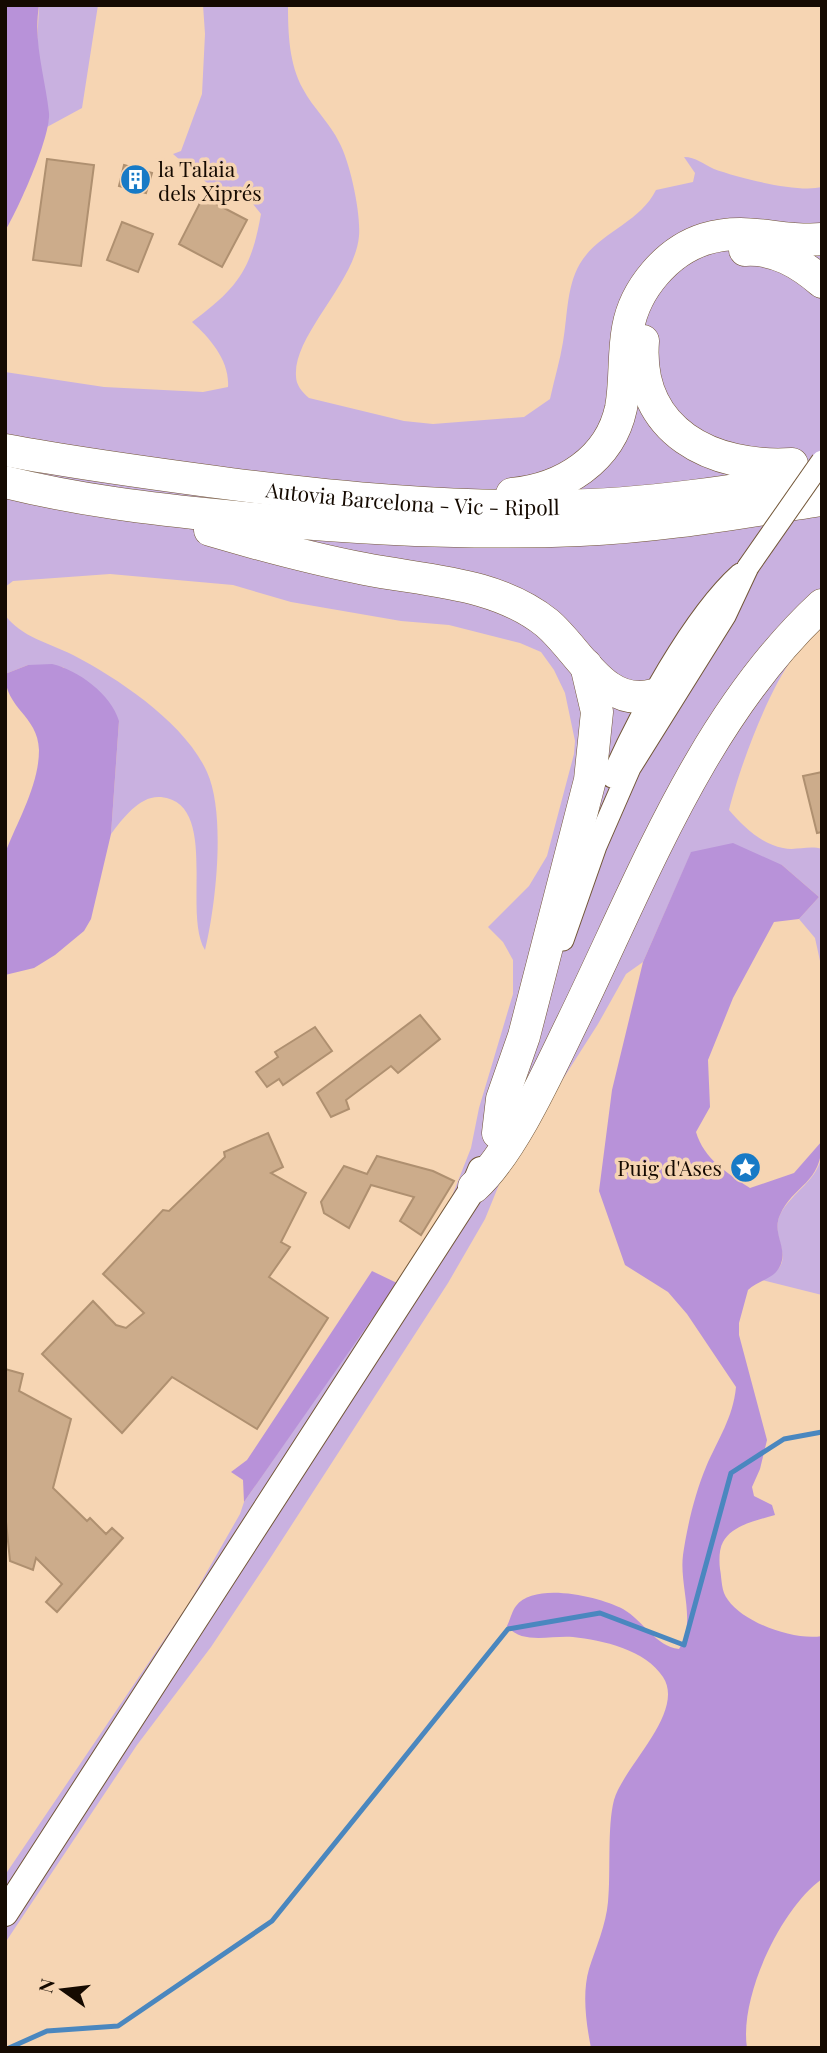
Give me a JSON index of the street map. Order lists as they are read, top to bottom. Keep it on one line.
{"streets":{"highway":["Autovia Barcelona - Vic - Ripoll"]},"places":{"building":["la Talaia dels Xiprés"],"place":["Puig d'Ases"]},"north":"left"}
